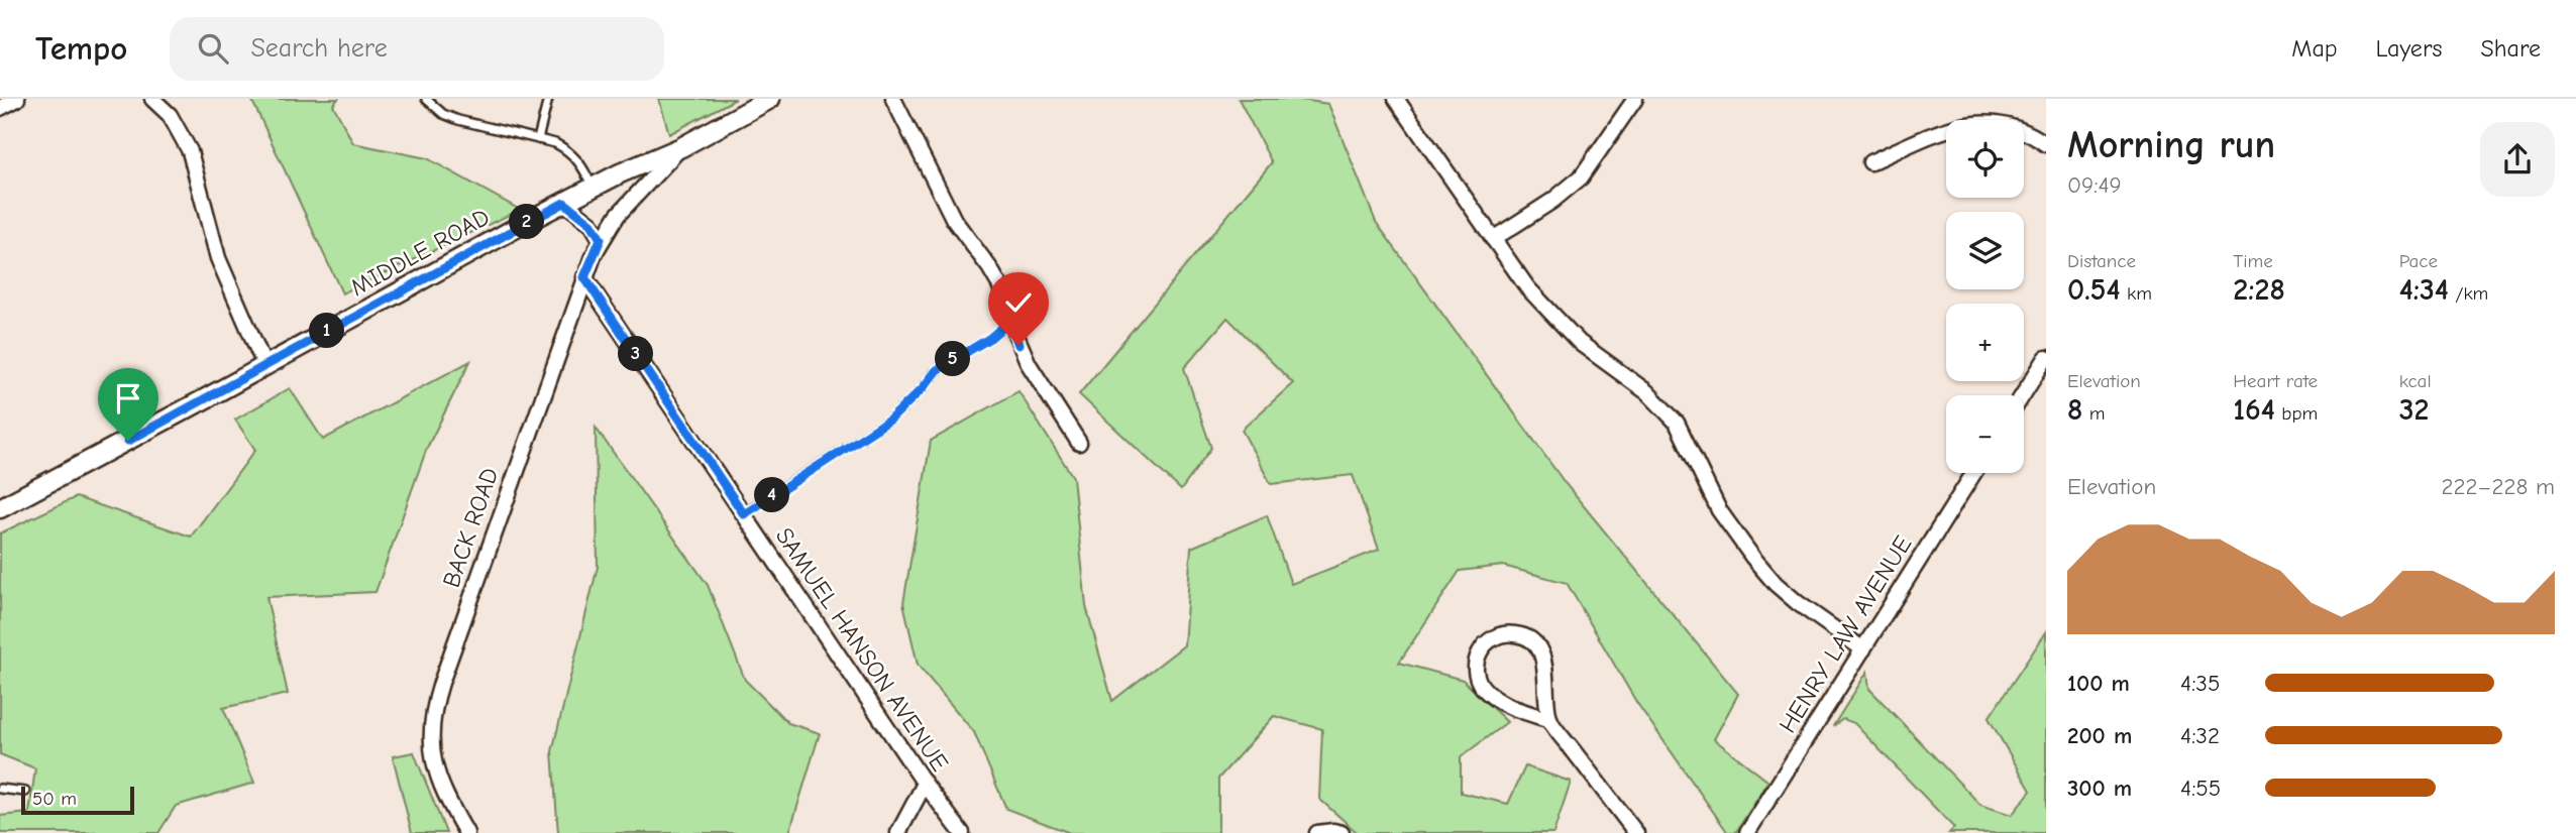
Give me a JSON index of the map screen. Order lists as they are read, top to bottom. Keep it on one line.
{"streets":{"street":["MIDDLE ROAD","BACK ROAD","HENRY LAW AVENUE","SAMUEL HANSON AVENUE"]},"crossings":[["MIDDLE ROAD","BACK ROAD"],["BACK ROAD","SAMUEL HANSON AVENUE"]],"scale_bar":"50 m","page":{"header":"Tempo","search":"Search here","nav":["Map","Layers","Share"],"heading":["Morning run","09:49"],"map_buttons":["+","−"],"pins":["2","1","3","5","4"],"stats":[["Distance","0.54 km"],["Time","2:28"],["Pace","4:34 /km"],["Elevation","8 m"],["Heart rate","164 bpm"],["kcal","32"]],"chart":["Elevation","222–228 m"],"list":[{"name":"100 m","note":"4:35"},{"name":"200 m","note":"4:32"},{"name":"300 m","note":"4:55"}],"scale":"50 m"}}
